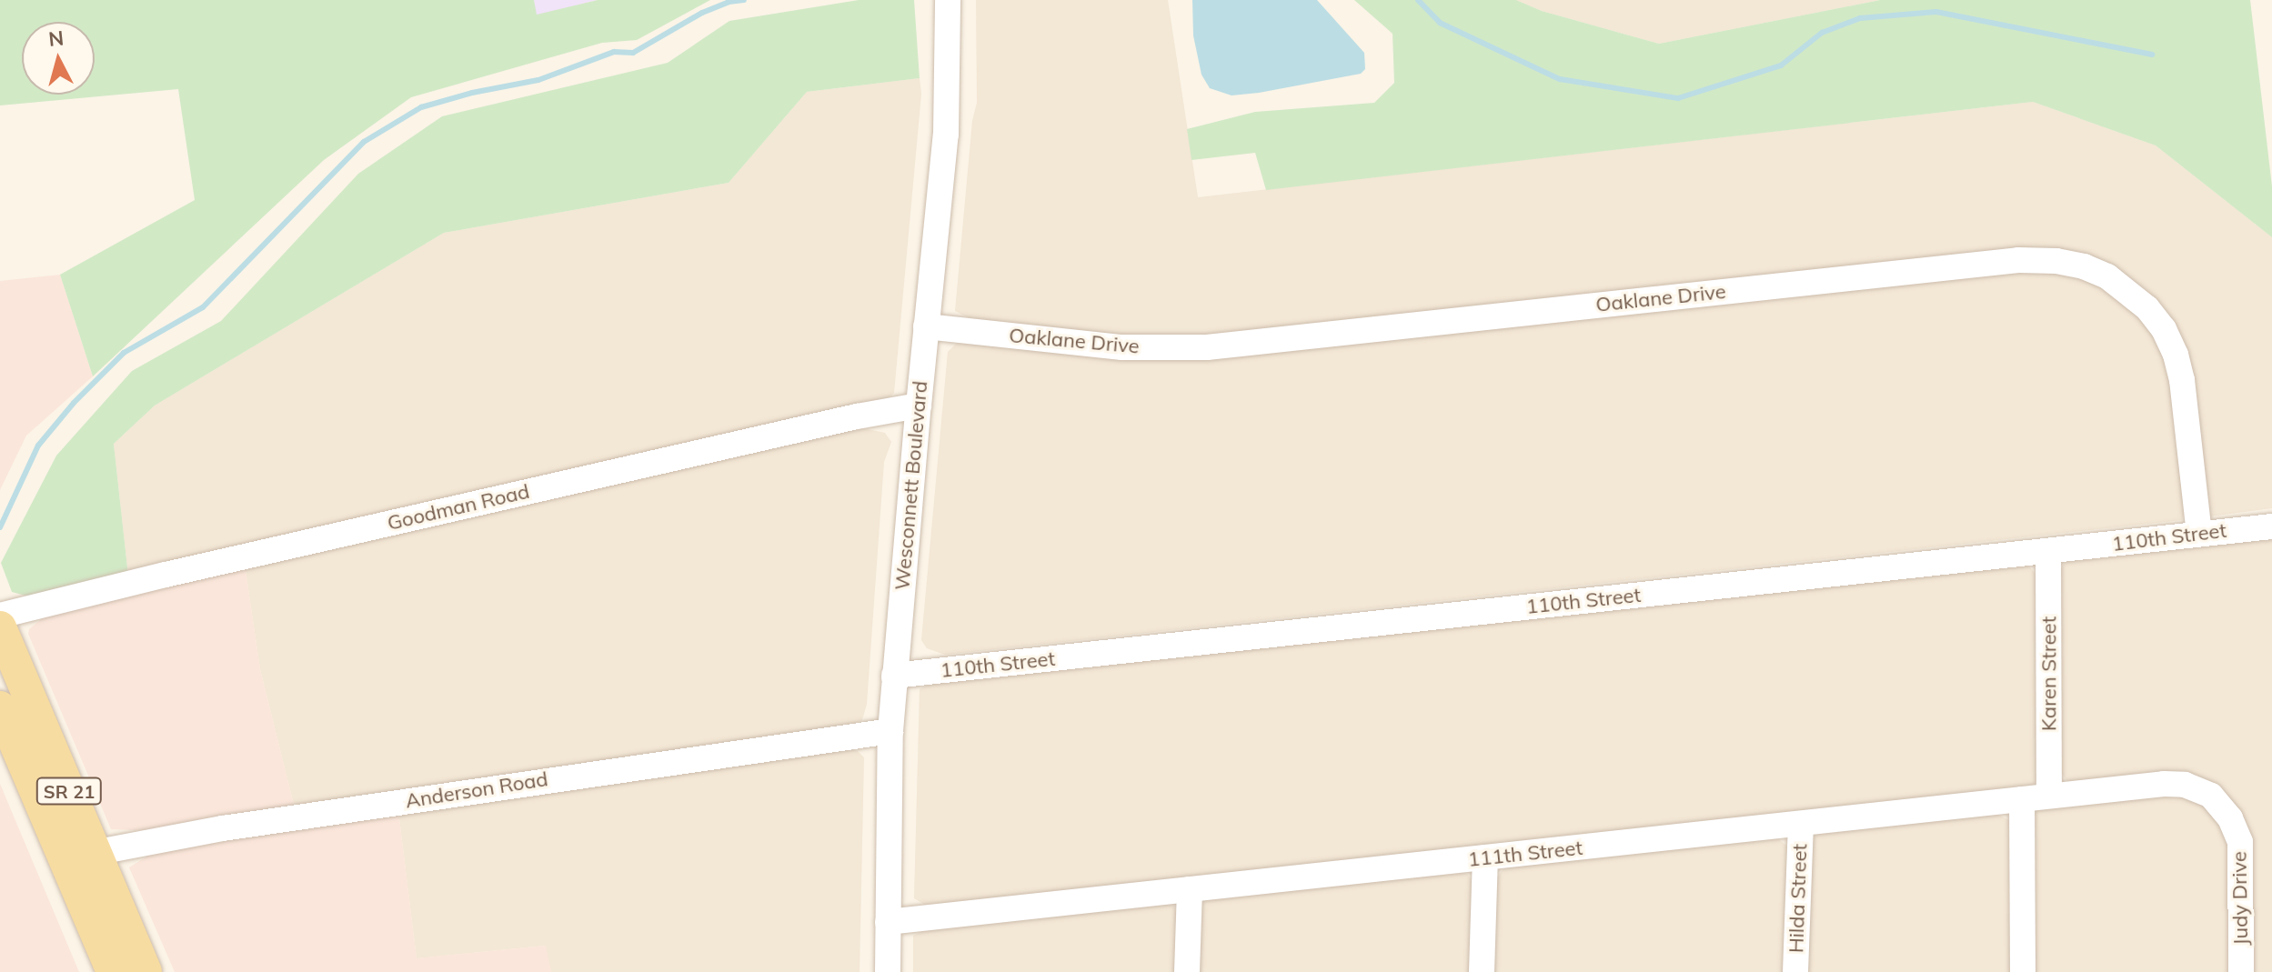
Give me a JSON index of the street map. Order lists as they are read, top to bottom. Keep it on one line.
{"streets":{"main road":["SR 21"],"street":["Oaklane Drive","Wesconnett Boulevard","Goodman Road","110th Street","Karen Street","Anderson Road","111th Street","Hilda Street","Judy Drive"]},"crossings":[["Oaklane Drive","Wesconnett Boulevard"],["Oaklane Drive","110th Street"],["Wesconnett Boulevard","Goodman Road"],["Wesconnett Boulevard","110th Street"],["Wesconnett Boulevard","Anderson Road"],["Wesconnett Boulevard","111th Street"],["110th Street","Karen Street"],["Karen Street","111th Street"],["Anderson Road","SR 21"],["111th Street","Hilda Street"],["111th Street","Judy Drive"]],"north":"top"}
